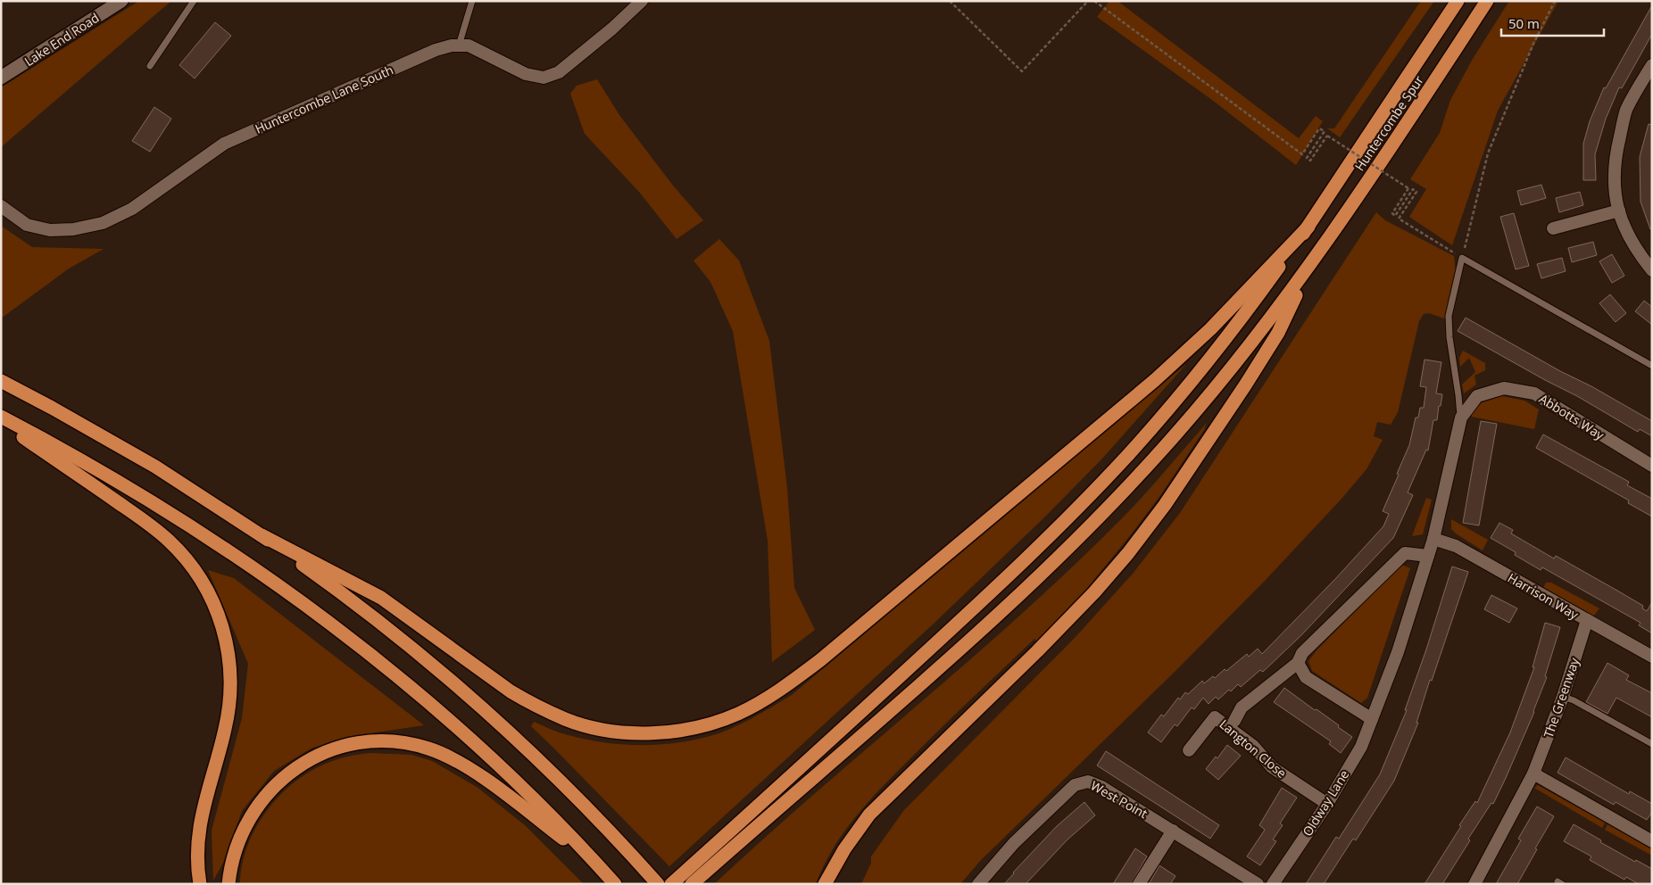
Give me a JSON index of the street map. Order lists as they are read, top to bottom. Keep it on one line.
{"streets":{"highway":["Huntercombe Spur"],"main road":["Lake End Road"],"street":["Huntercombe Lane South","Abbotts Way","Harrison Way","The Greenway","Langton Close","West Point","Oldway Lane"]},"crossings":[["Abbotts Way","Harrison Way"],["Abbotts Way","Oldway Lane"],["Harrison Way","The Greenway"],["Harrison Way","Oldway Lane"],["Langton Close","Oldway Lane"]],"scale_bar":"50 m"}
